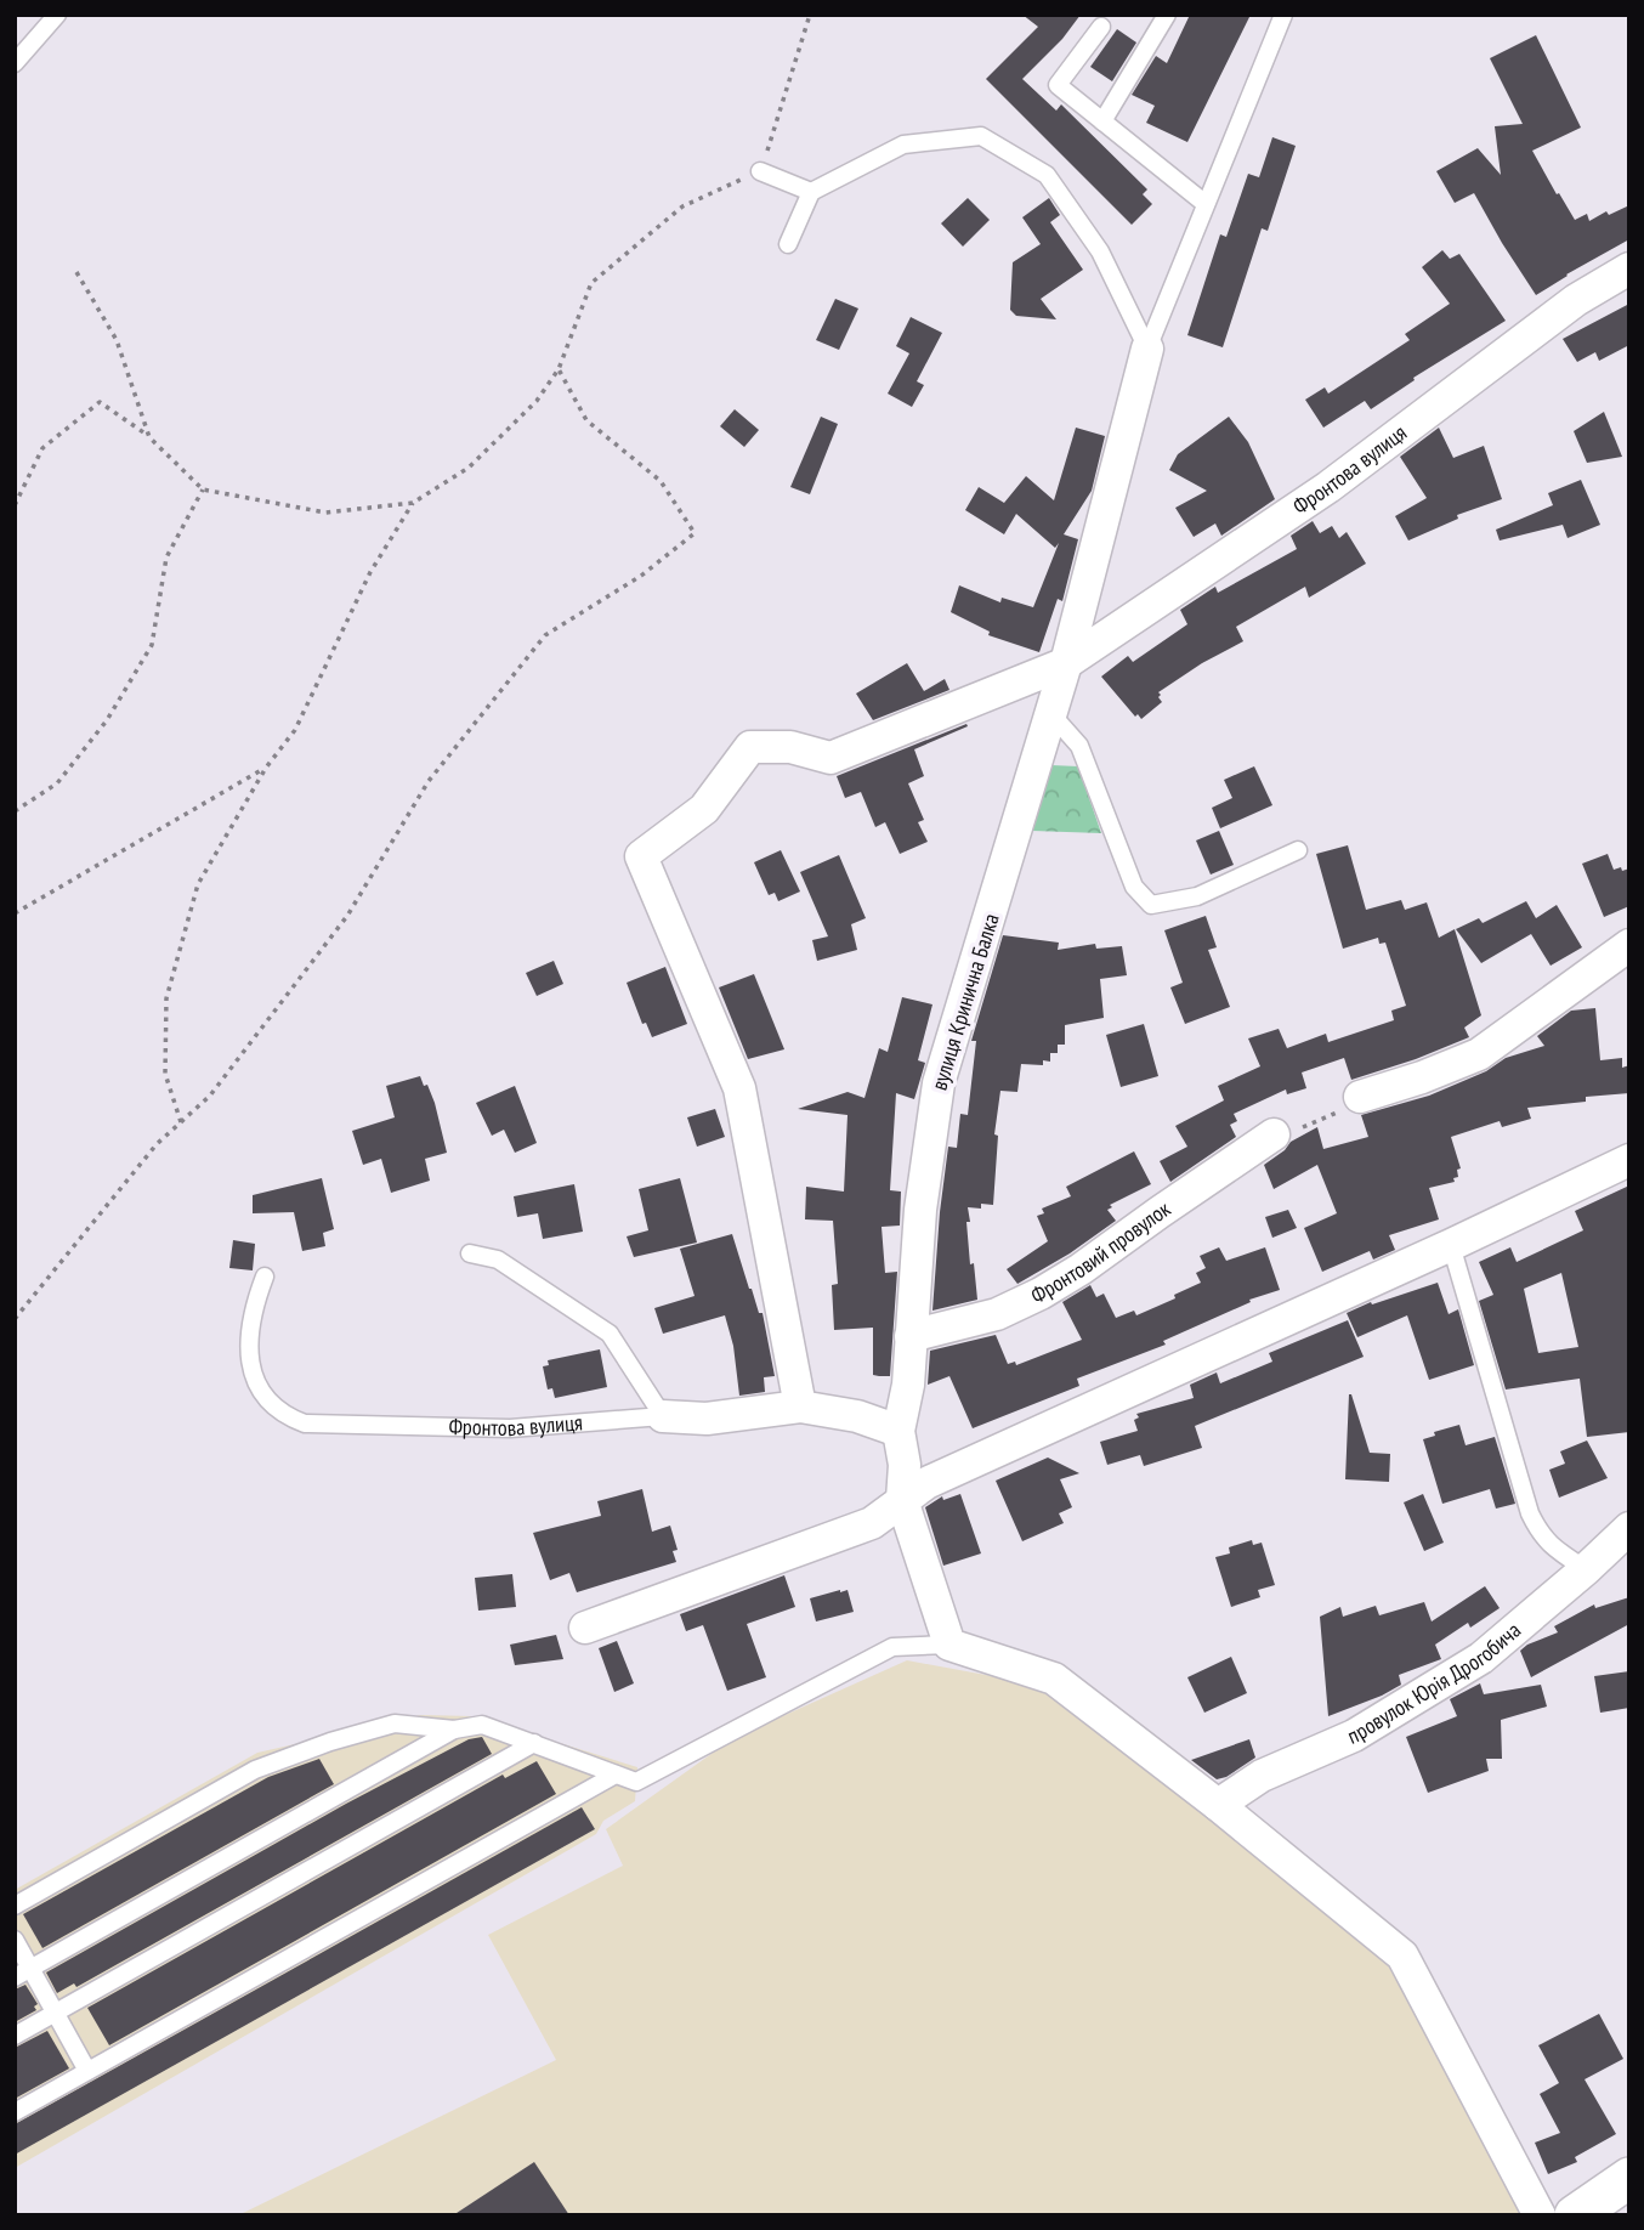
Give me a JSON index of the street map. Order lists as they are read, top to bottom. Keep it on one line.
{"streets":{"street":["Фронтова вулиця","вулиця Кринична Балка","Фронтовий провулок","провулок Юрія Дрогобича"]},"crossings":[["Фронтова вулиця","вулиця Кринична Балка"],["вулиця Кринична Балка","Фронтовий провулок"]]}
